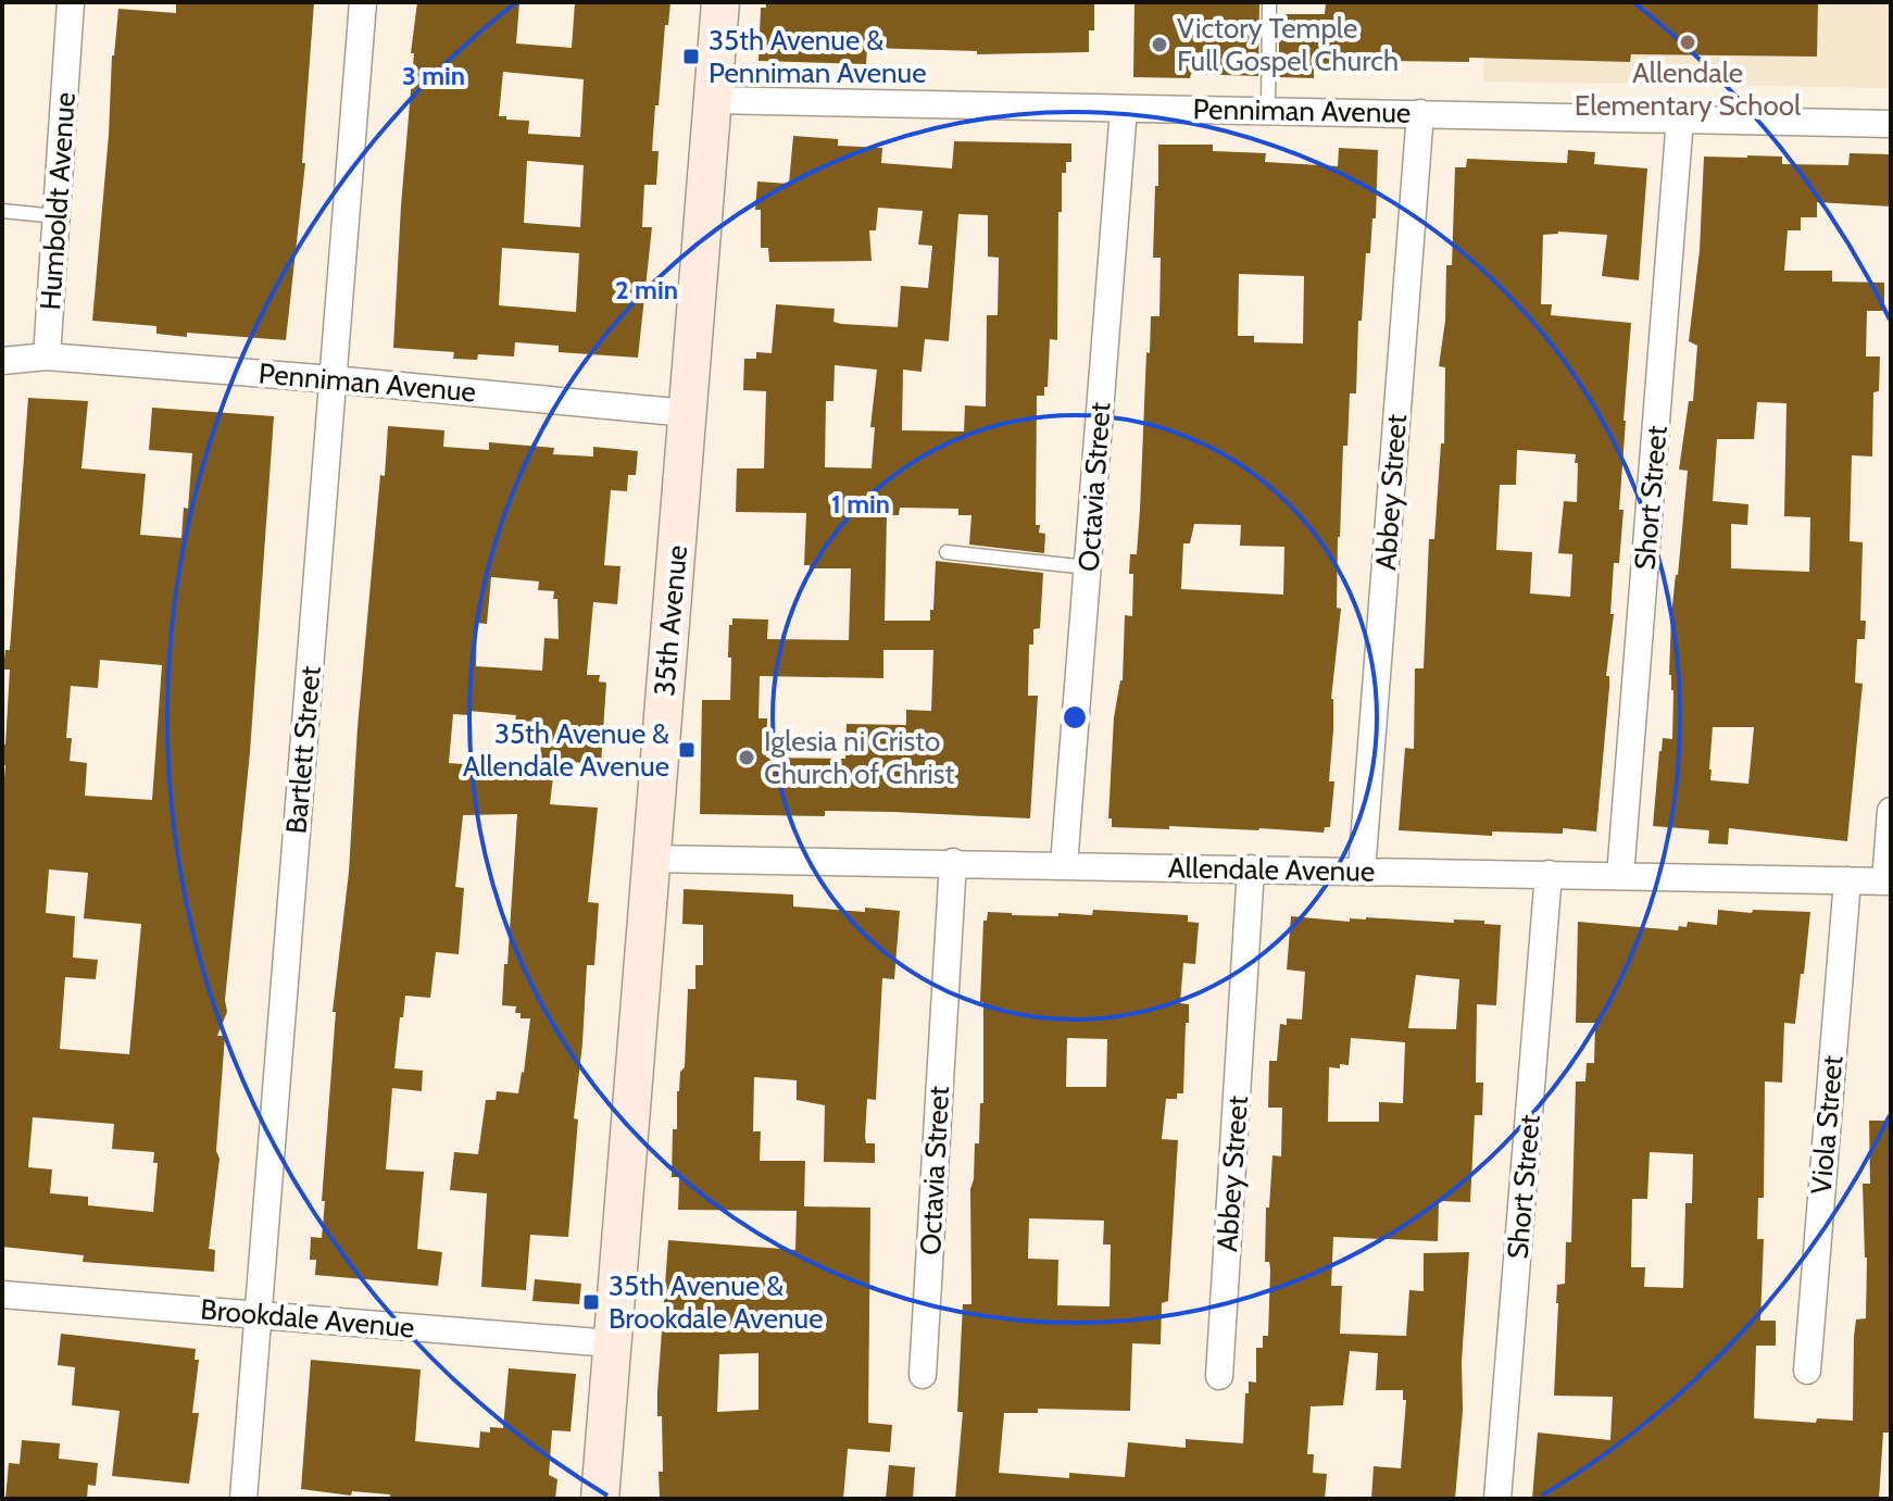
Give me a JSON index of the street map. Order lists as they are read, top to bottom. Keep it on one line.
{"streets":{"main road":["35th Avenue"],"street":["Penniman Avenue","Humboldt Avenue","Octavia Street","Abbey Street","Short Street","Bartlett Street","Allendale Avenue","Viola Street","Brookdale Avenue"]},"crossings":[["Penniman Avenue","Humboldt Avenue"],["Penniman Avenue","Octavia Street"],["Penniman Avenue","Abbey Street"],["Penniman Avenue","Short Street"],["Penniman Avenue","35th Avenue"],["Penniman Avenue","Bartlett Street"],["Octavia Street","Allendale Avenue"],["Abbey Street","Allendale Avenue"],["Short Street","Allendale Avenue"],["35th Avenue","Allendale Avenue"],["35th Avenue","Brookdale Avenue"],["Bartlett Street","Brookdale Avenue"],["Allendale Avenue","Viola Street"]],"places":{"other":["Allendale Elementary School","Victory Temple Full Gospel Church","Iglesia ni Cristo Church of Christ"],"transit":["35th Avenue & Penniman Avenue","35th Avenue & Allendale Avenue","35th Avenue & Brookdale Avenue"]},"rings":["3 min","2 min","1 min"]}
